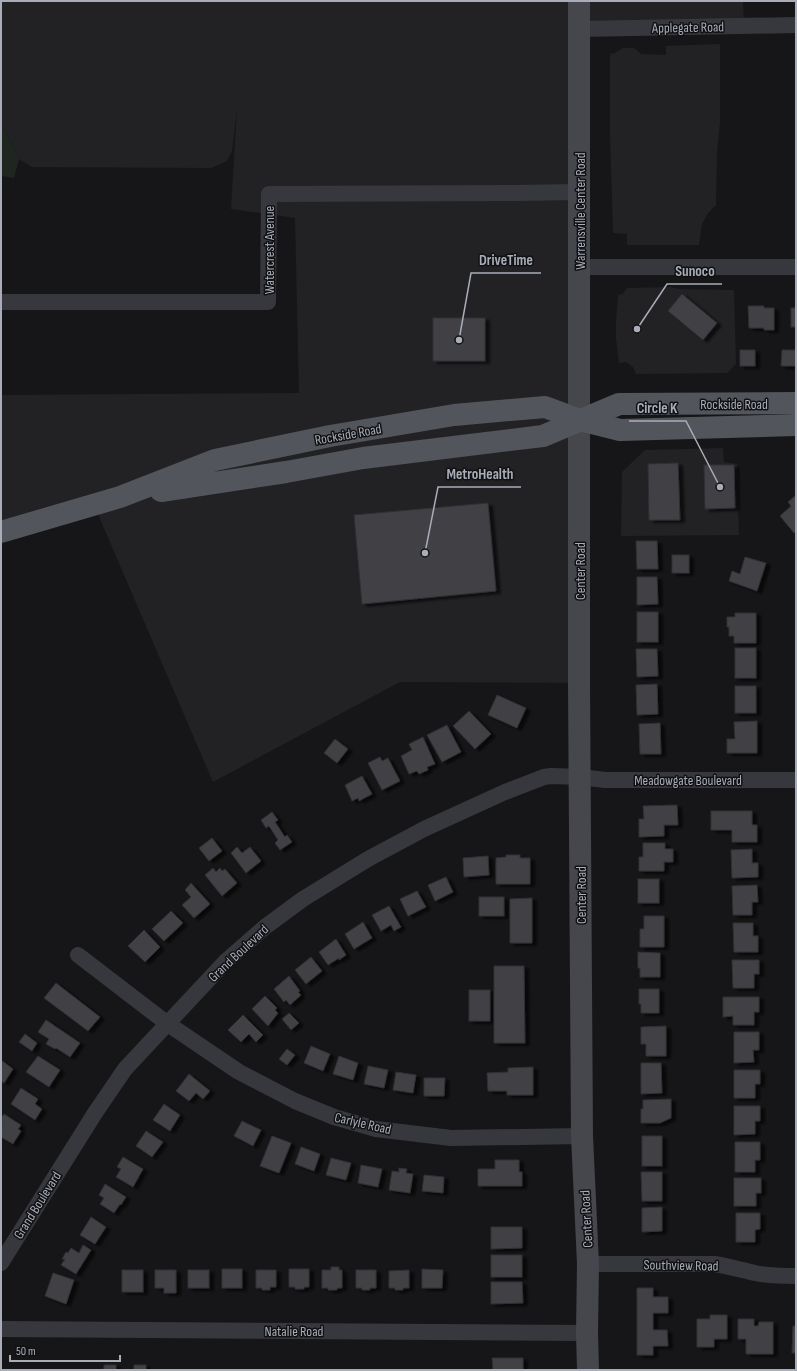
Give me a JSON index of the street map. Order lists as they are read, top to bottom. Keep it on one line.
{"streets":{"main road":["Warrensville Center Road","Rockside Road","Center Road"],"street":["Applegate Road","Watercrest Avenue","Meadowgate Boulevard","Grand Boulevard","Carlyle Road","Southview Road","Natalie Road"]},"crossings":[["Applegate Road","Warrensville Center Road"],["Warrensville Center Road","Watercrest Avenue"],["Warrensville Center Road","Rockside Road"],["Warrensville Center Road","Center Road"],["Rockside Road","Center Road"],["Center Road","Meadowgate Boulevard"],["Center Road","Grand Boulevard"],["Center Road","Carlyle Road"],["Center Road","Southview Road"],["Center Road","Natalie Road"],["Meadowgate Boulevard","Grand Boulevard"],["Grand Boulevard","Carlyle Road"]],"places":["Sunoco","DriveTime","Circle K","MetroHealth"],"scale_bar":"50 m"}
